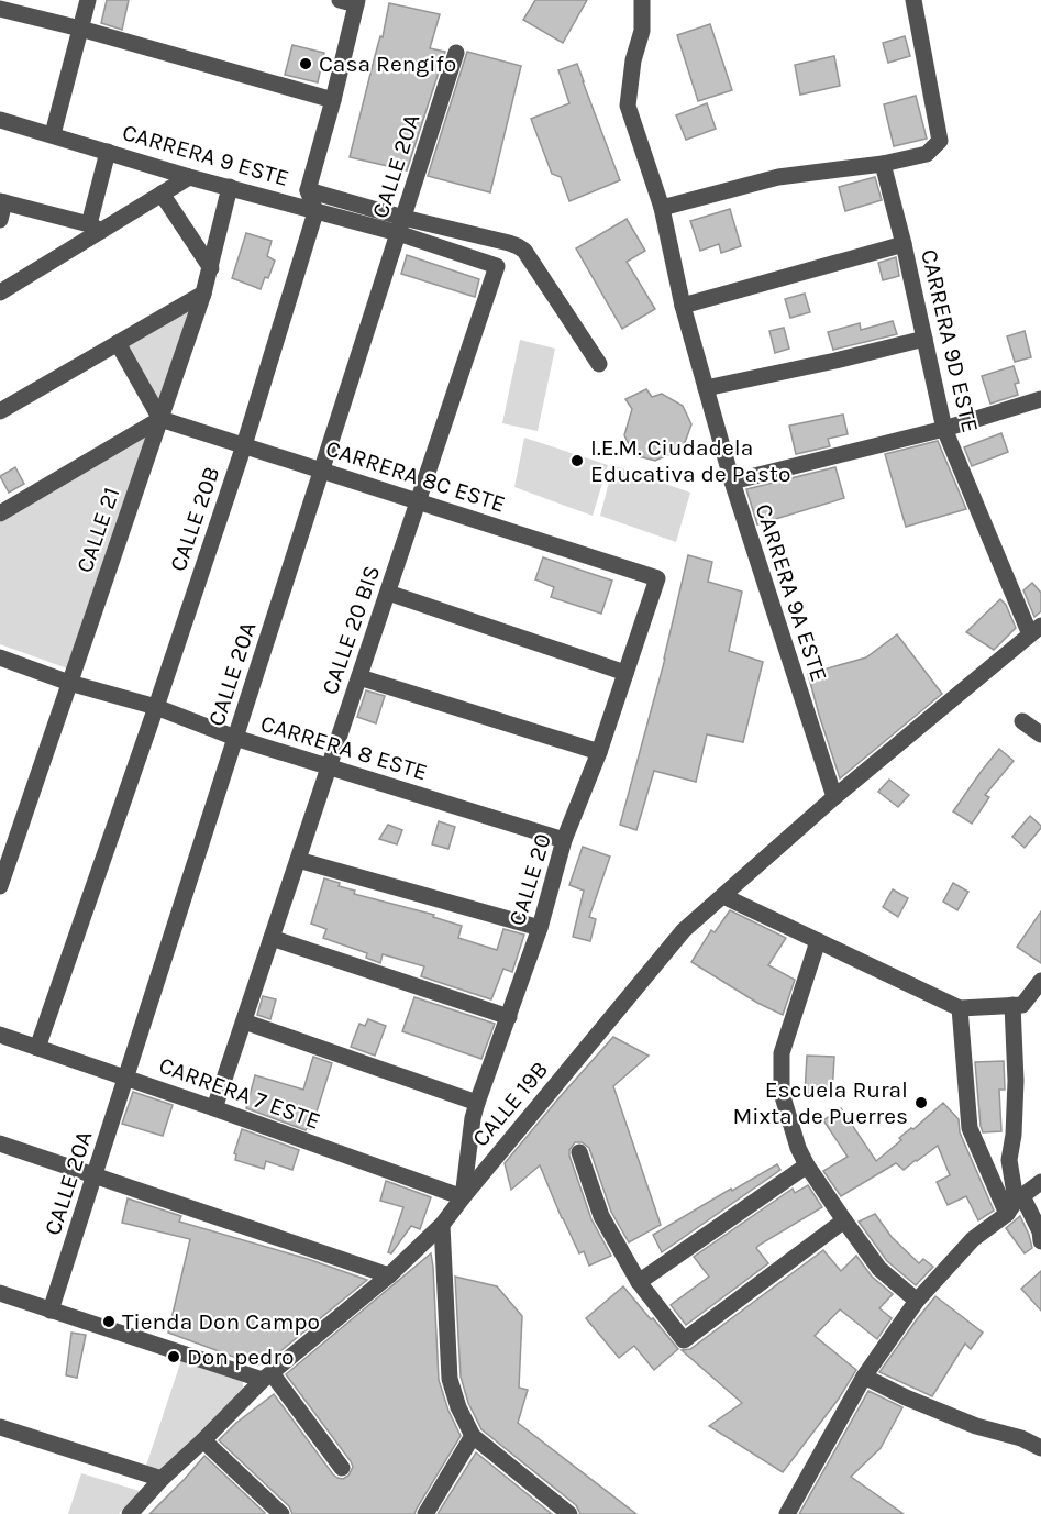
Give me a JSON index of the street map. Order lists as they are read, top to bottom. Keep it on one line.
{"streets":{"street":["CARRERA 9 ESTE","CALLE 20A","CARRERA 9D ESTE","CARRERA 8C ESTE","CALLE 20B","CALLE 21","CARRERA 9A ESTE","CALLE 20 BIS","CARRERA 8 ESTE","CALLE 20","CARRERA 7 ESTE","CALLE 19B"]},"crossings":[["CARRERA 9 ESTE","CALLE 20A"],["CARRERA 9 ESTE","CALLE 20B"],["CARRERA 9 ESTE","CALLE 21"],["CARRERA 9 ESTE","CALLE 20 BIS"],["CALLE 20A","CARRERA 8C ESTE"],["CALLE 20A","CALLE 20 BIS"],["CALLE 20A","CARRERA 8 ESTE"],["CALLE 20A","CARRERA 7 ESTE"],["CARRERA 9D ESTE","CALLE 19B"],["CARRERA 8C ESTE","CALLE 20B"],["CARRERA 8C ESTE","CALLE 21"],["CARRERA 8C ESTE","CALLE 20 BIS"],["CARRERA 8C ESTE","CALLE 20"],["CALLE 20B","CARRERA 8 ESTE"],["CALLE 20B","CARRERA 7 ESTE"],["CALLE 21","CARRERA 8 ESTE"],["CARRERA 9A ESTE","CALLE 19B"],["CALLE 20 BIS","CARRERA 8 ESTE"],["CALLE 20 BIS","CARRERA 7 ESTE"],["CARRERA 8 ESTE","CALLE 20"],["CALLE 20","CARRERA 7 ESTE"],["CALLE 20","CALLE 19B"],["CARRERA 7 ESTE","CALLE 19B"]],"places":["Casa Rengifo","I.E.M. Ciudadela Educativa de Pasto","Escuela Rural Mixta de Puerres","Tienda Don Campo","Don pedro"]}
